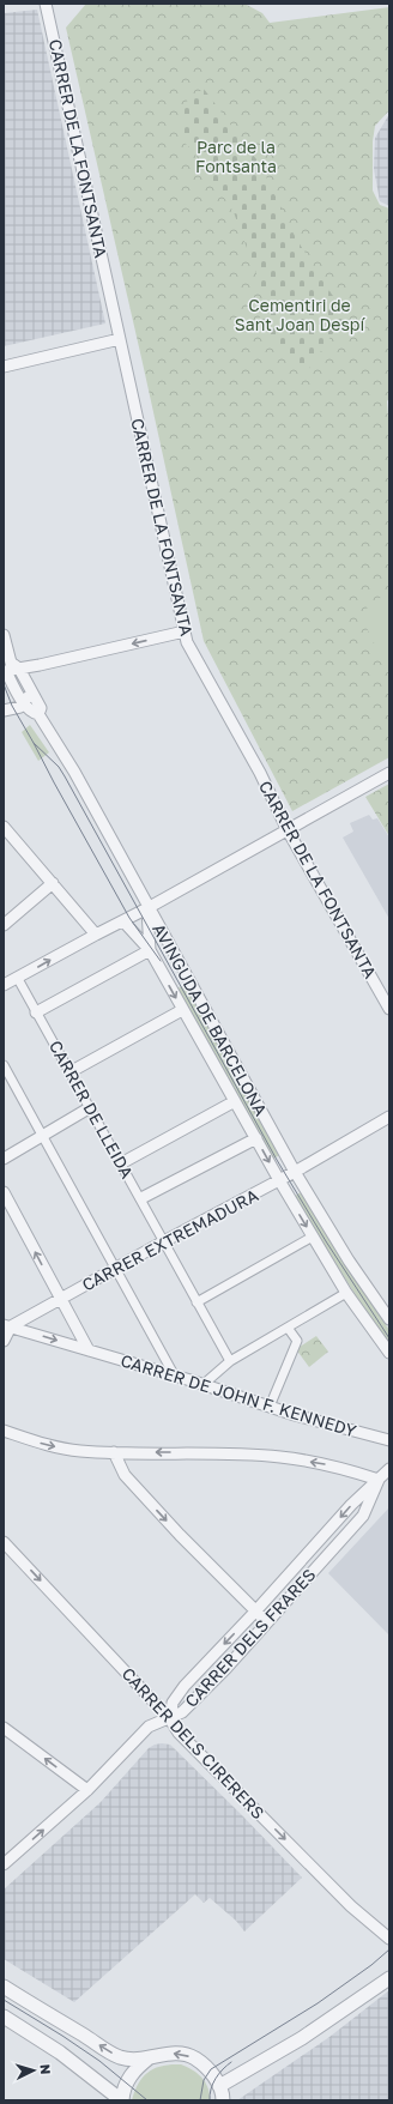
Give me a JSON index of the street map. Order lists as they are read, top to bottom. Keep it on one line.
{"streets":{"street":["CARRER DE LA FONTSANTA","AVINGUDA DE BARCELONA","CARRER DE LLEIDA","CARRER EXTREMADURA","CARRER DE JOHN F. KENNEDY","CARRER DELS FRARES","CARRER DELS CIRERERS"]},"crossings":[["AVINGUDA DE BARCELONA","CARRER EXTREMADURA"],["CARRER DE LLEIDA","CARRER EXTREMADURA"],["CARRER EXTREMADURA","CARRER DE JOHN F. KENNEDY"],["CARRER DELS FRARES","CARRER DELS CIRERERS"]],"one_way":["CARRER DELS CIRERERS"],"parks":["Parc de la Fontsanta","Cementiri de Sant Joan Despí"],"north":"right"}
